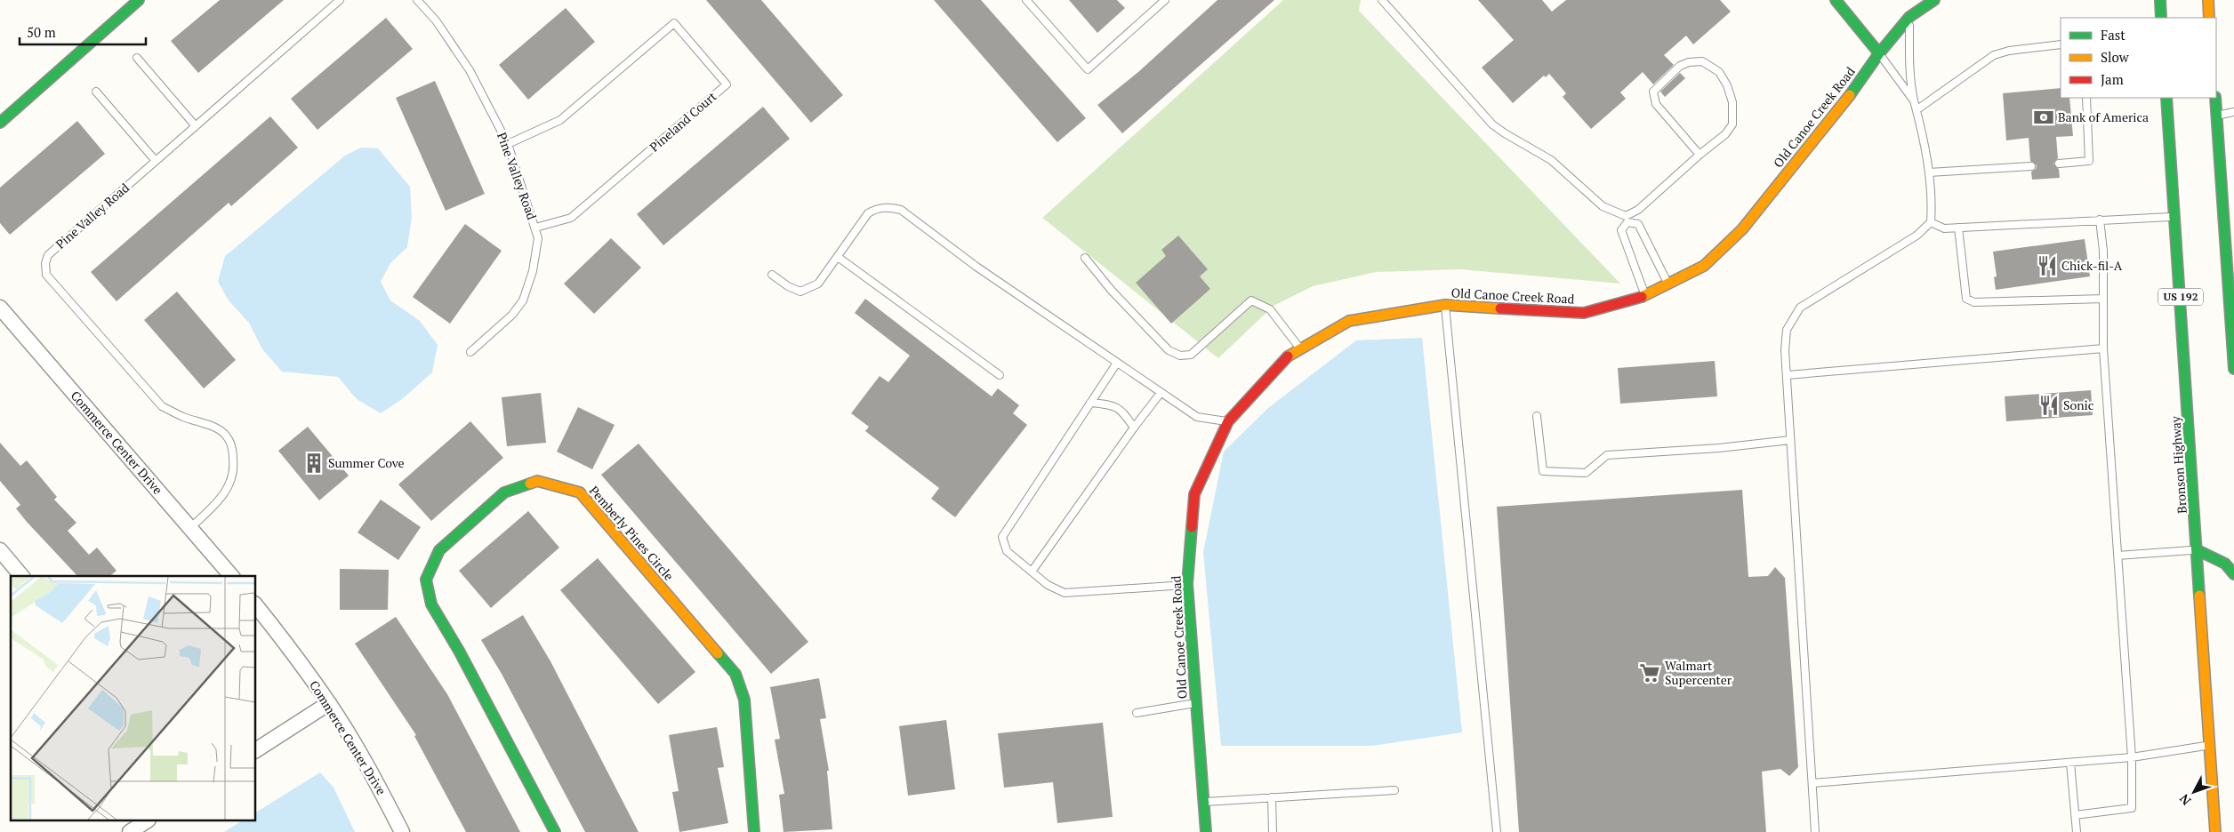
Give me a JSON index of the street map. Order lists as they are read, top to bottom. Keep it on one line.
{"streets":{"main road":["Old Canoe Creek Road","US 192","Bronson Highway","Pemberly Pines Circle"],"street":["Commerce Center Drive"],"lane":["Pineland Court","Pine Valley Road"]},"crossings":[["Pineland Court","Pine Valley Road"],["Pine Valley Road","Commerce Center Drive"]],"places":{"bank":["Bank of America"],"restaurant":["Chick-fil-A","Sonic"],"building":["Summer Cove"],"supermarket":["Walmart Supercenter"]},"legend":["Fast","Slow","Jam"],"scale_bar":"50 m","north":"bottom left"}
